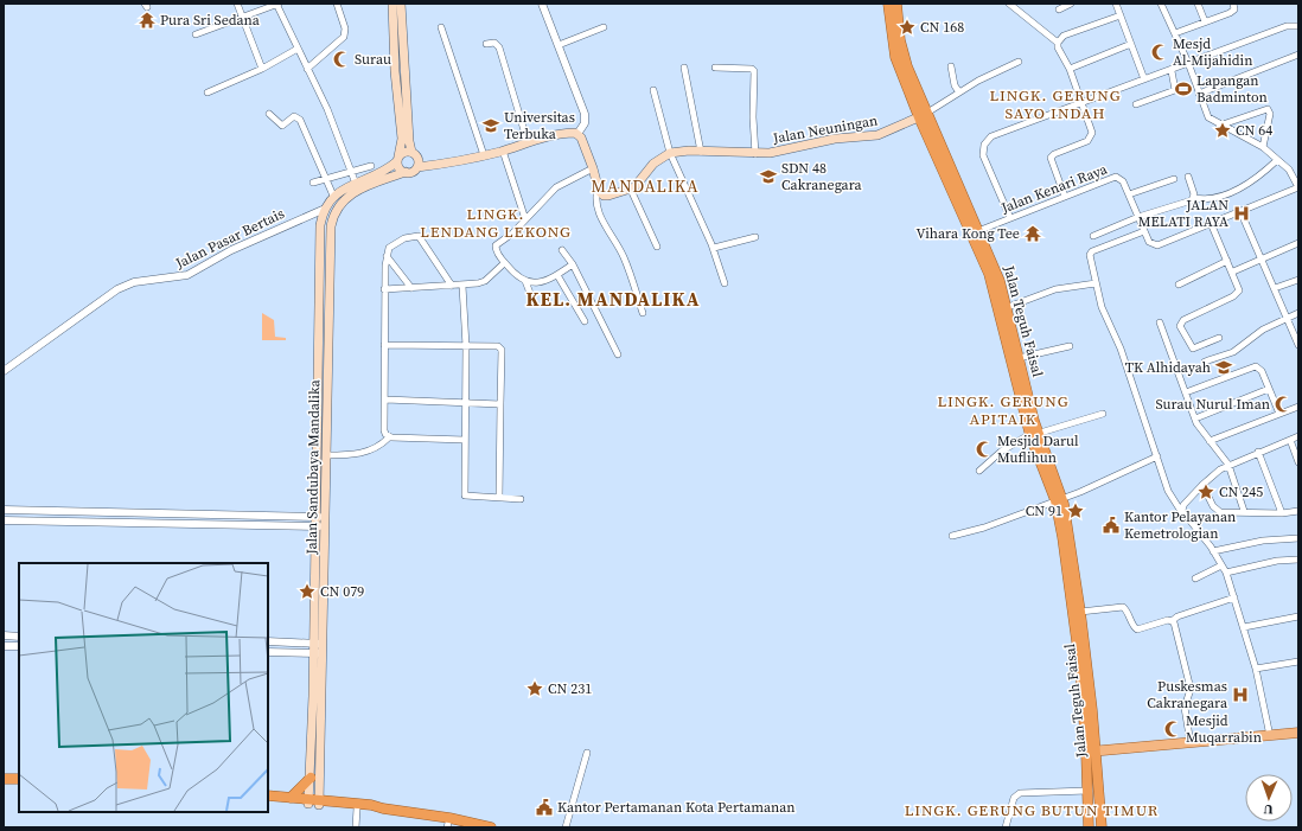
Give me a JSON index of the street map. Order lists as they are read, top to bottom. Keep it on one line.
{"streets":{"highway":["Jalan Teguh Faisal"],"main road":["Jalan Neuningan","Jalan Sandubaya Mandalika"],"street":["Jalan Kenari Raya","Jalan Pasar Bertais"]},"crossings":[["Jalan Neuningan","Jalan Teguh Faisal"],["Jalan Kenari Raya","Jalan Teguh Faisal"]],"districts":["LINGK. GERUNG SAYO INDAH","MANDALIKA","LINGK. LENDANG LEKONG","KEL. MANDALIKA","LINGK. GERUNG APITAIK","LINGK. GERUNG BUTUN TIMUR"],"places":{"temple":["Pura Sri Sedana","Vihara Kong Tee"],"place":["CN 168","CN 64","CN 245","CN 91","CN 079","CN 231"],"mosque":["Mesjd Al-Mijahidin","Surau","Surau Nurul Iman","Mesjid Darul Muflihun","Mesjid Muqarrabin"],"sports":["Lapangan Badminton"],"school or university":["Universitas Terbuka","SDN 48 Cakranegara","TK Alhidayah"],"hospital":["JALAN MELATI RAYA","Puskesmas Cakranegara"],"public building":["Kantor Pelayanan Kemetrologian","Kantor Pertamanan Kota Pertamanan"]},"north":"bottom"}
